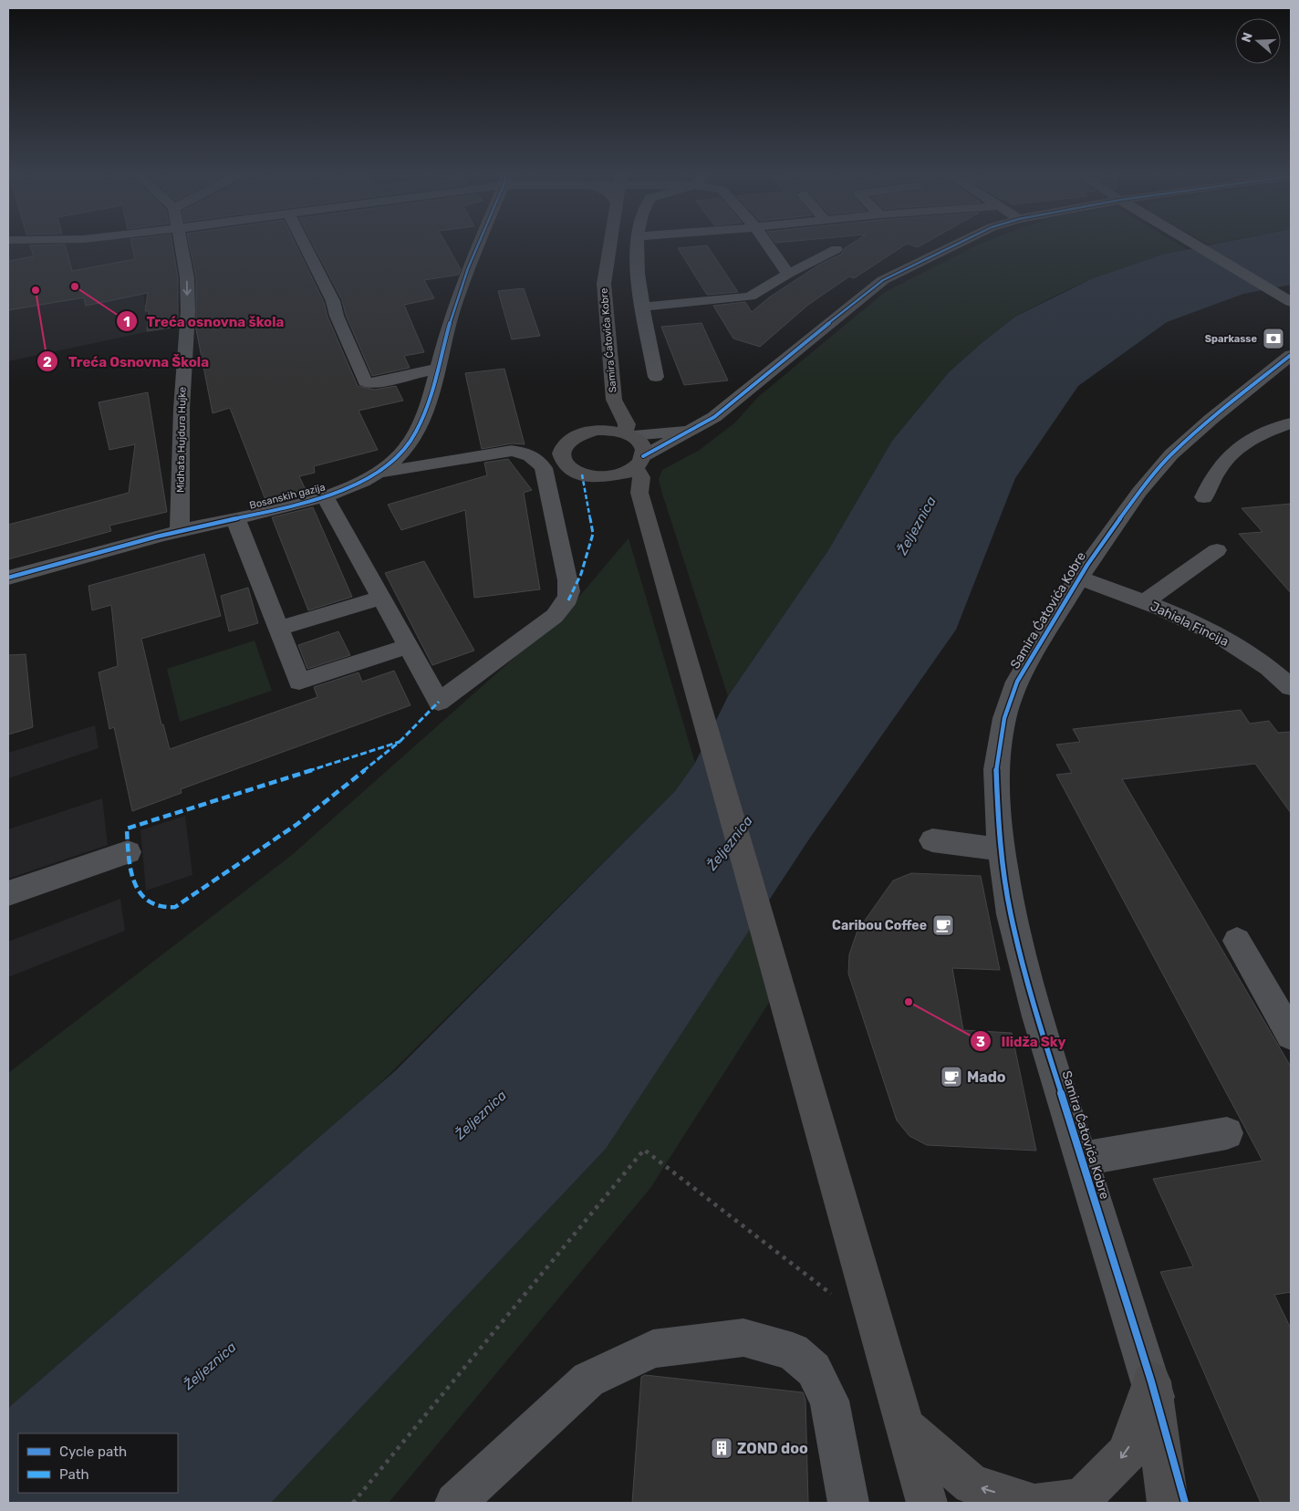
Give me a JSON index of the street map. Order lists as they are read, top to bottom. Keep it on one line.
{"streets":{"main road":["Samira Ćatovića Kobre"],"street":["Midhata Hujdura Hujke","Bosanskih gazija","Jahiela Fincija"]},"crossings":[["Samira Ćatovića Kobre","Jahiela Fincija"],["Midhata Hujdura Hujke","Bosanskih gazija"]],"one_way":["Midhata Hujdura Hujke"],"water":["Željeznica"],"places":{"other":["Treća osnovna škola","Treća Osnovna Škola","Ilidža Sky"],"bank":["Sparkasse"],"cafe":["Caribou Coffee","Mado"],"building":["ZOND doo"]},"legend":["Cycle path","Path"],"north":"left"}
